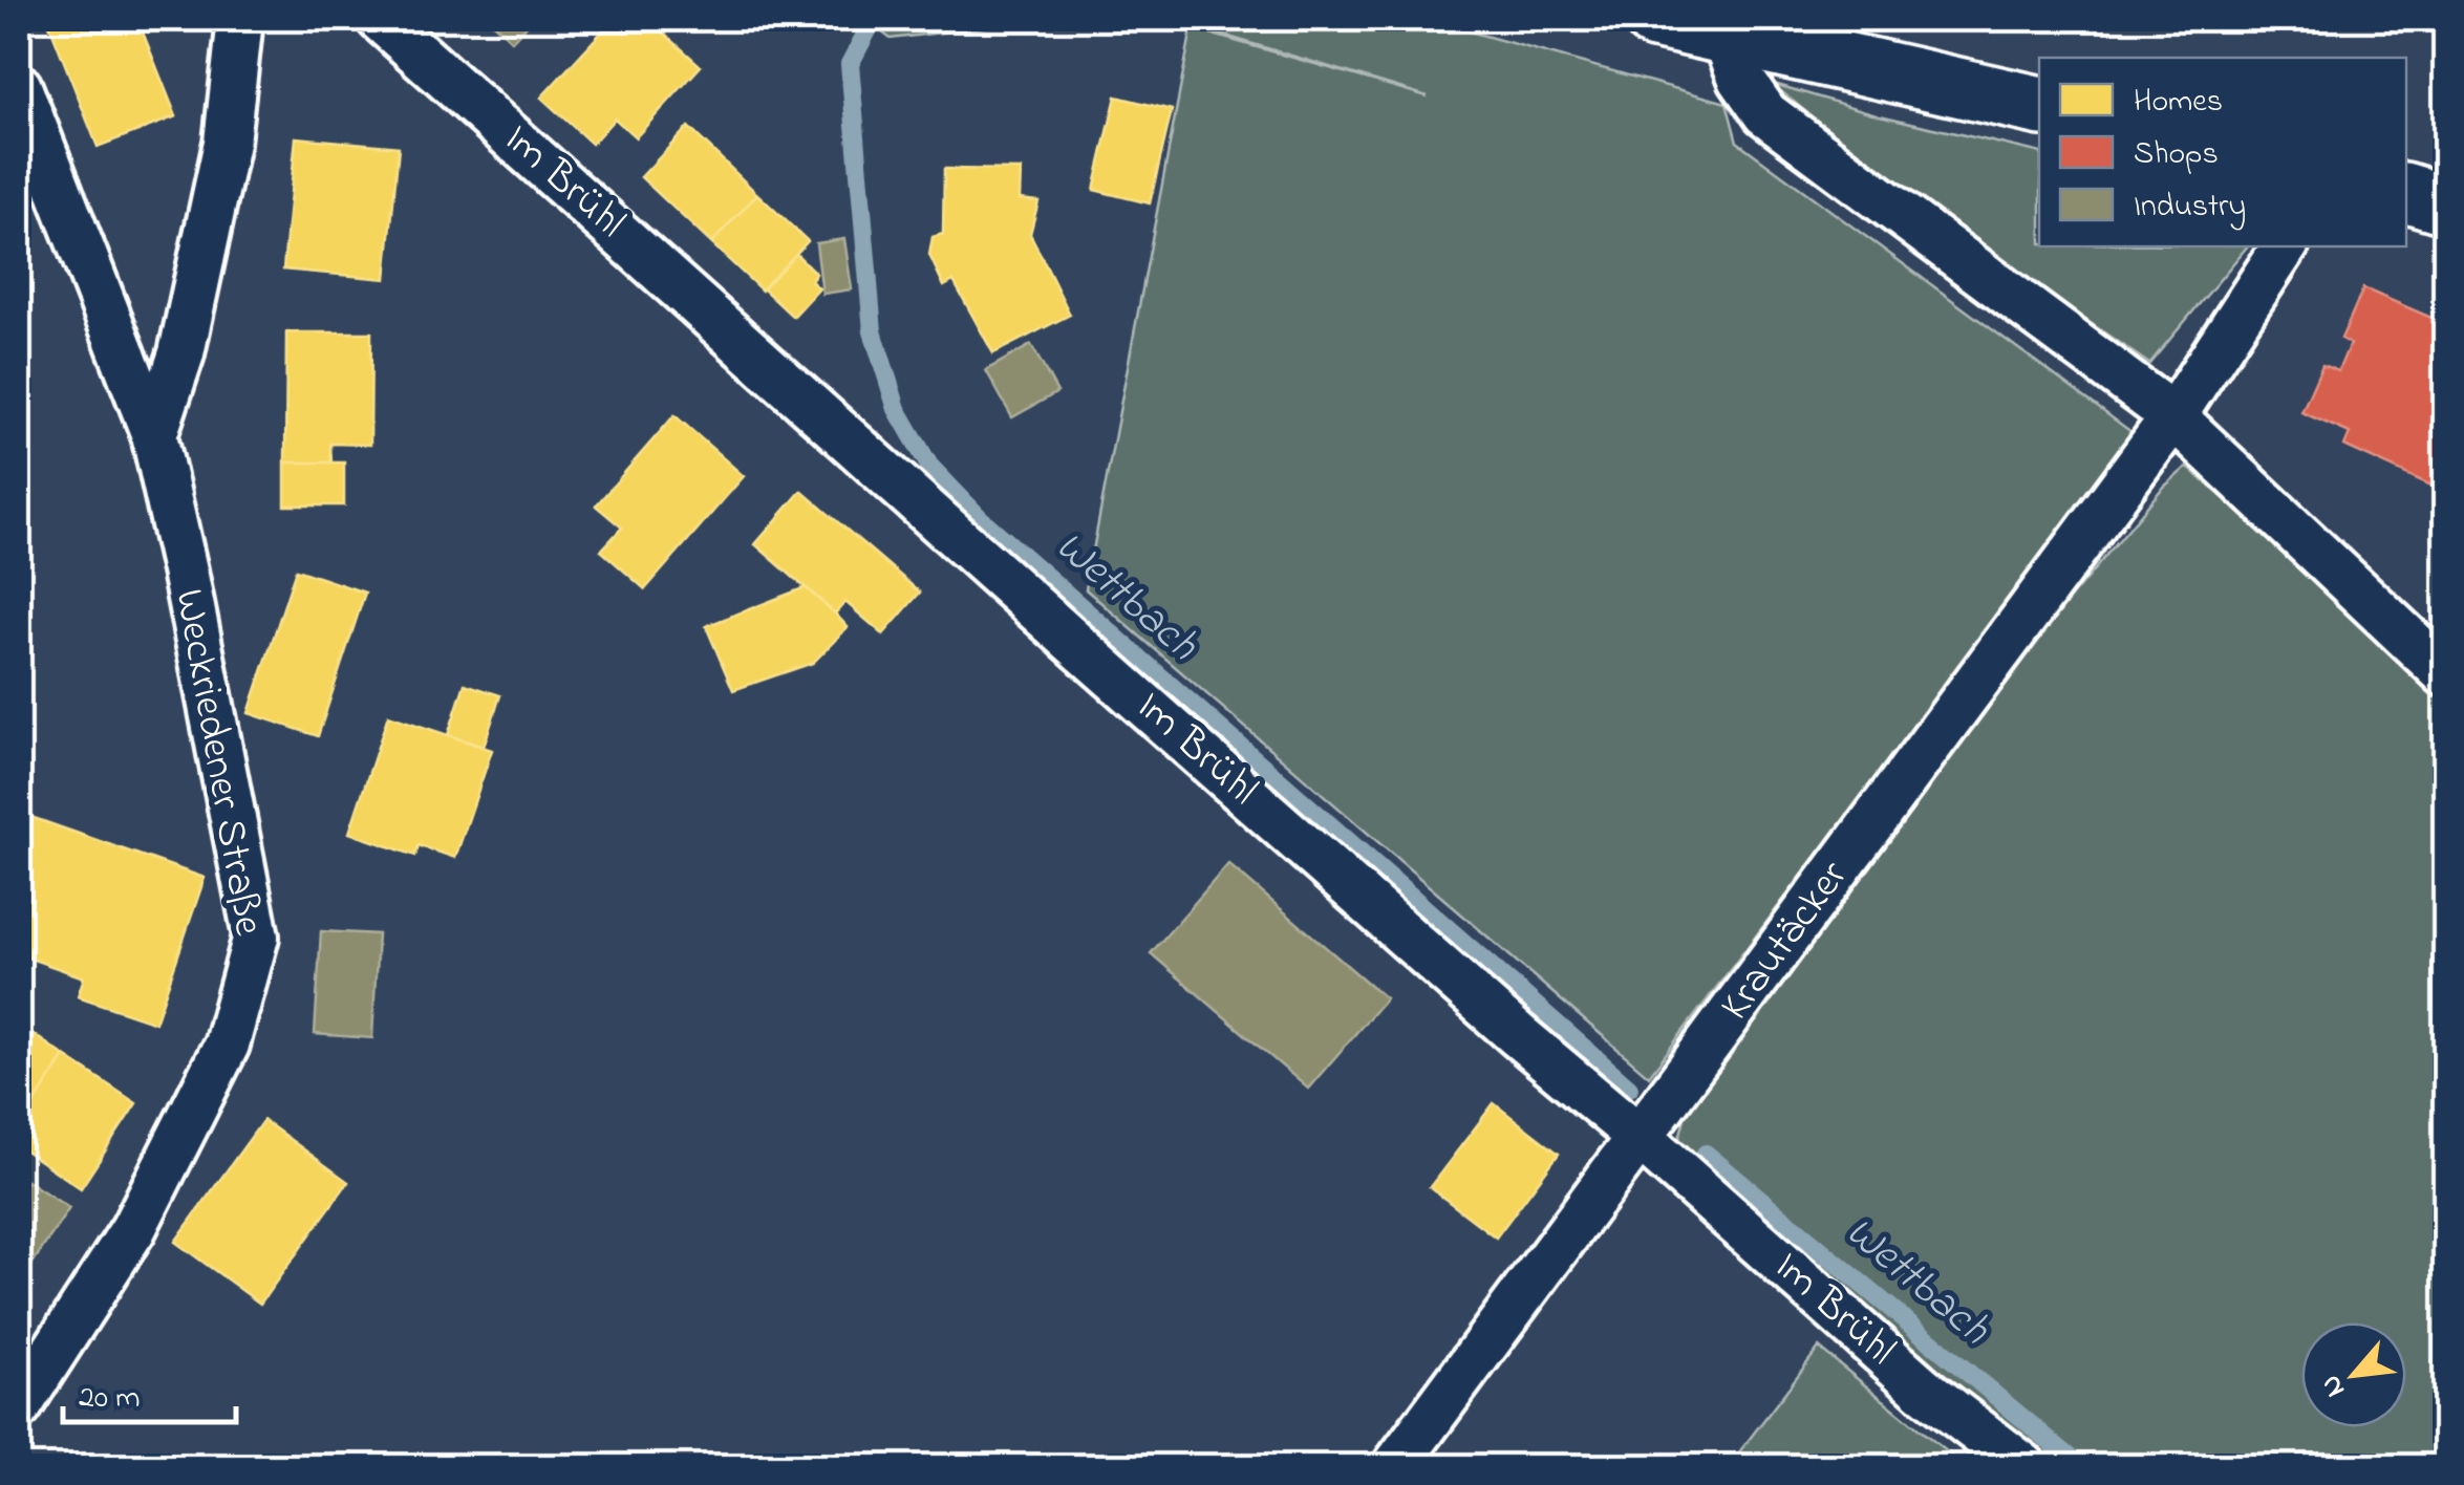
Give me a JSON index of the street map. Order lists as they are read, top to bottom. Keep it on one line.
{"streets":{"street":["Im Brühl","Weckriedener Straße","Krautäcker"]},"crossings":[["Im Brühl","Krautäcker"]],"water":["Wettbach"],"legend":["Homes","Shops","Industry"],"scale_bar":"20 m","north":"bottom left"}
